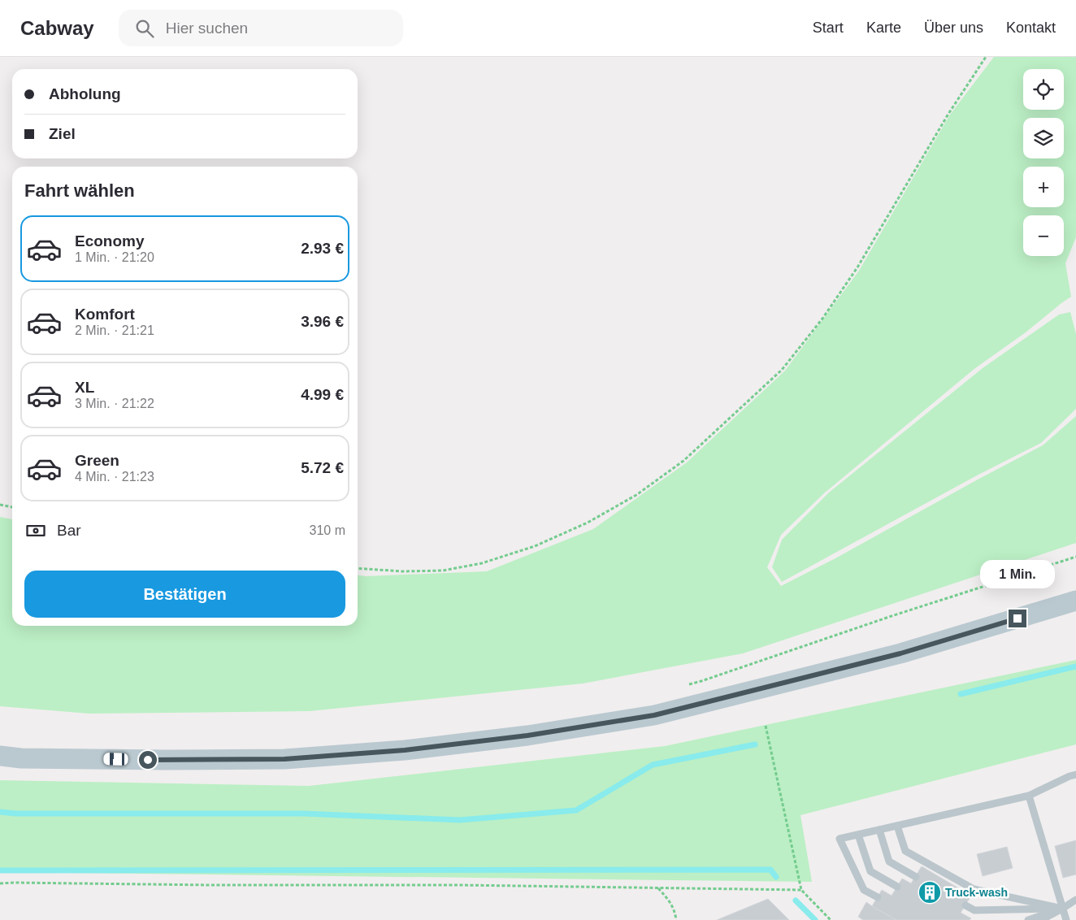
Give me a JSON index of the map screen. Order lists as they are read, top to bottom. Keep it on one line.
{"places":{"building":["Truck-wash"]},"page":{"header":"Cabway","search":"Hier suchen","nav":["Start","Karte","Über uns","Kontakt"],"map_buttons":["+","−"],"banner":["Abholung","Ziel"],"heading":"Fahrt wählen","list":[{"name":"Economy","note":"1 Min. · 21:20","value":"2.93 €"},{"name":"Komfort","note":"2 Min. · 21:21","value":"3.96 €"},{"name":"XL","note":"3 Min. · 21:22","value":"4.99 €"},{"name":"Green","note":"4 Min. · 21:23","value":"5.72 €"}],"pay":["Bar","310 m"],"bubble":"1 Min.","buttons":"Bestätigen"}}
